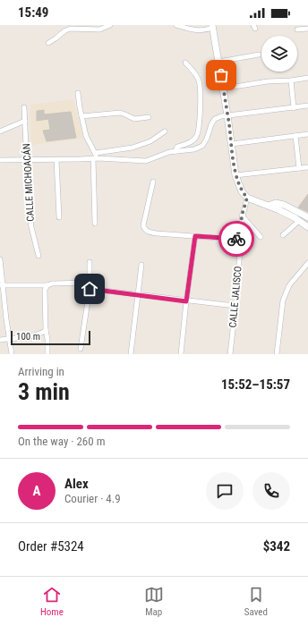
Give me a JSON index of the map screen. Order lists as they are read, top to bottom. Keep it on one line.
{"streets":{"street":["CALLE MICHOACÁN","CALLE JALISCO"]},"scale_bar":"100 m","page":{"status":"15:49","scale":"100 m","heading":["3 min","Arriving in","15:52–15:57"],"panel":["Alex","Courier · 4.9","Order #5324","$342"],"bar":"On the way · 260 m","round":"A","tabs":["Home","Map","Saved"]}}
